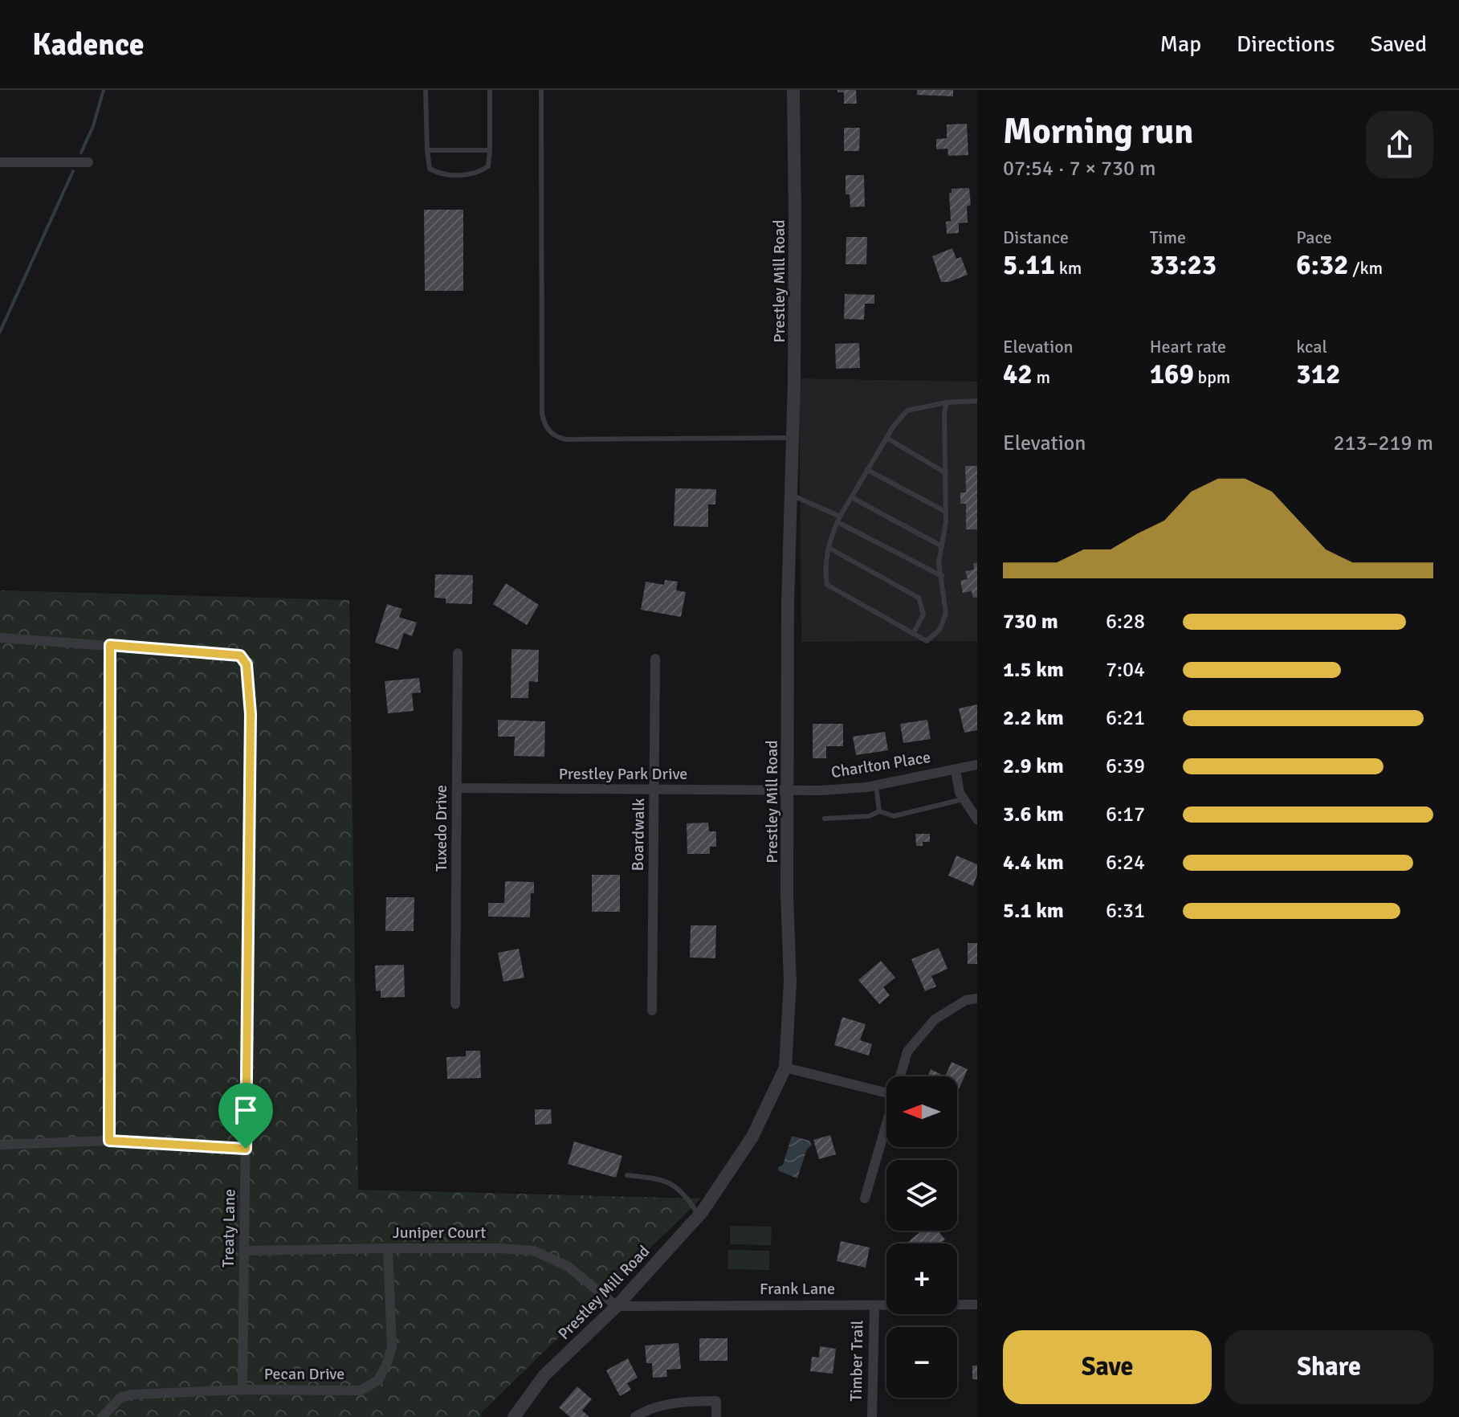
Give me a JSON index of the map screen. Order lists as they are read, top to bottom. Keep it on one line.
{"streets":{"street":["Prestley Mill Road","Charlton Place","Prestley Park Drive","Tuxedo Drive","Boardwalk","Treaty Lane","Juniper Court","Frank Lane","Timber Trail","Pecan Drive"]},"crossings":[["Prestley Mill Road","Charlton Place"],["Prestley Mill Road","Prestley Park Drive"],["Prestley Mill Road","Juniper Court"],["Prestley Mill Road","Frank Lane"],["Charlton Place","Prestley Park Drive"],["Prestley Park Drive","Tuxedo Drive"],["Prestley Park Drive","Boardwalk"],["Treaty Lane","Juniper Court"],["Treaty Lane","Pecan Drive"],["Juniper Court","Frank Lane"],["Juniper Court","Pecan Drive"],["Frank Lane","Timber Trail"]],"north":"left","page":{"header":"Kadence","nav":["Map","Directions","Saved"],"heading":["Morning run","07:54 · 7 × 730 m"],"stats":[["Distance","5.11 km"],["Time","33:23"],["Pace","6:32 /km"],["Elevation","42 m"],["Heart rate","169 bpm"],["kcal","312"]],"chart":["Elevation","213–219 m"],"list":[{"name":"730 m","note":"6:28"},{"name":"1.5 km","note":"7:04"},{"name":"2.2 km","note":"6:21"},{"name":"2.9 km","note":"6:39"},{"name":"3.6 km","note":"6:17"},{"name":"4.4 km","note":"6:24"},{"name":"5.1 km","note":"6:31"}],"map_buttons":["+","−"],"buttons":["Save","Share"]}}
